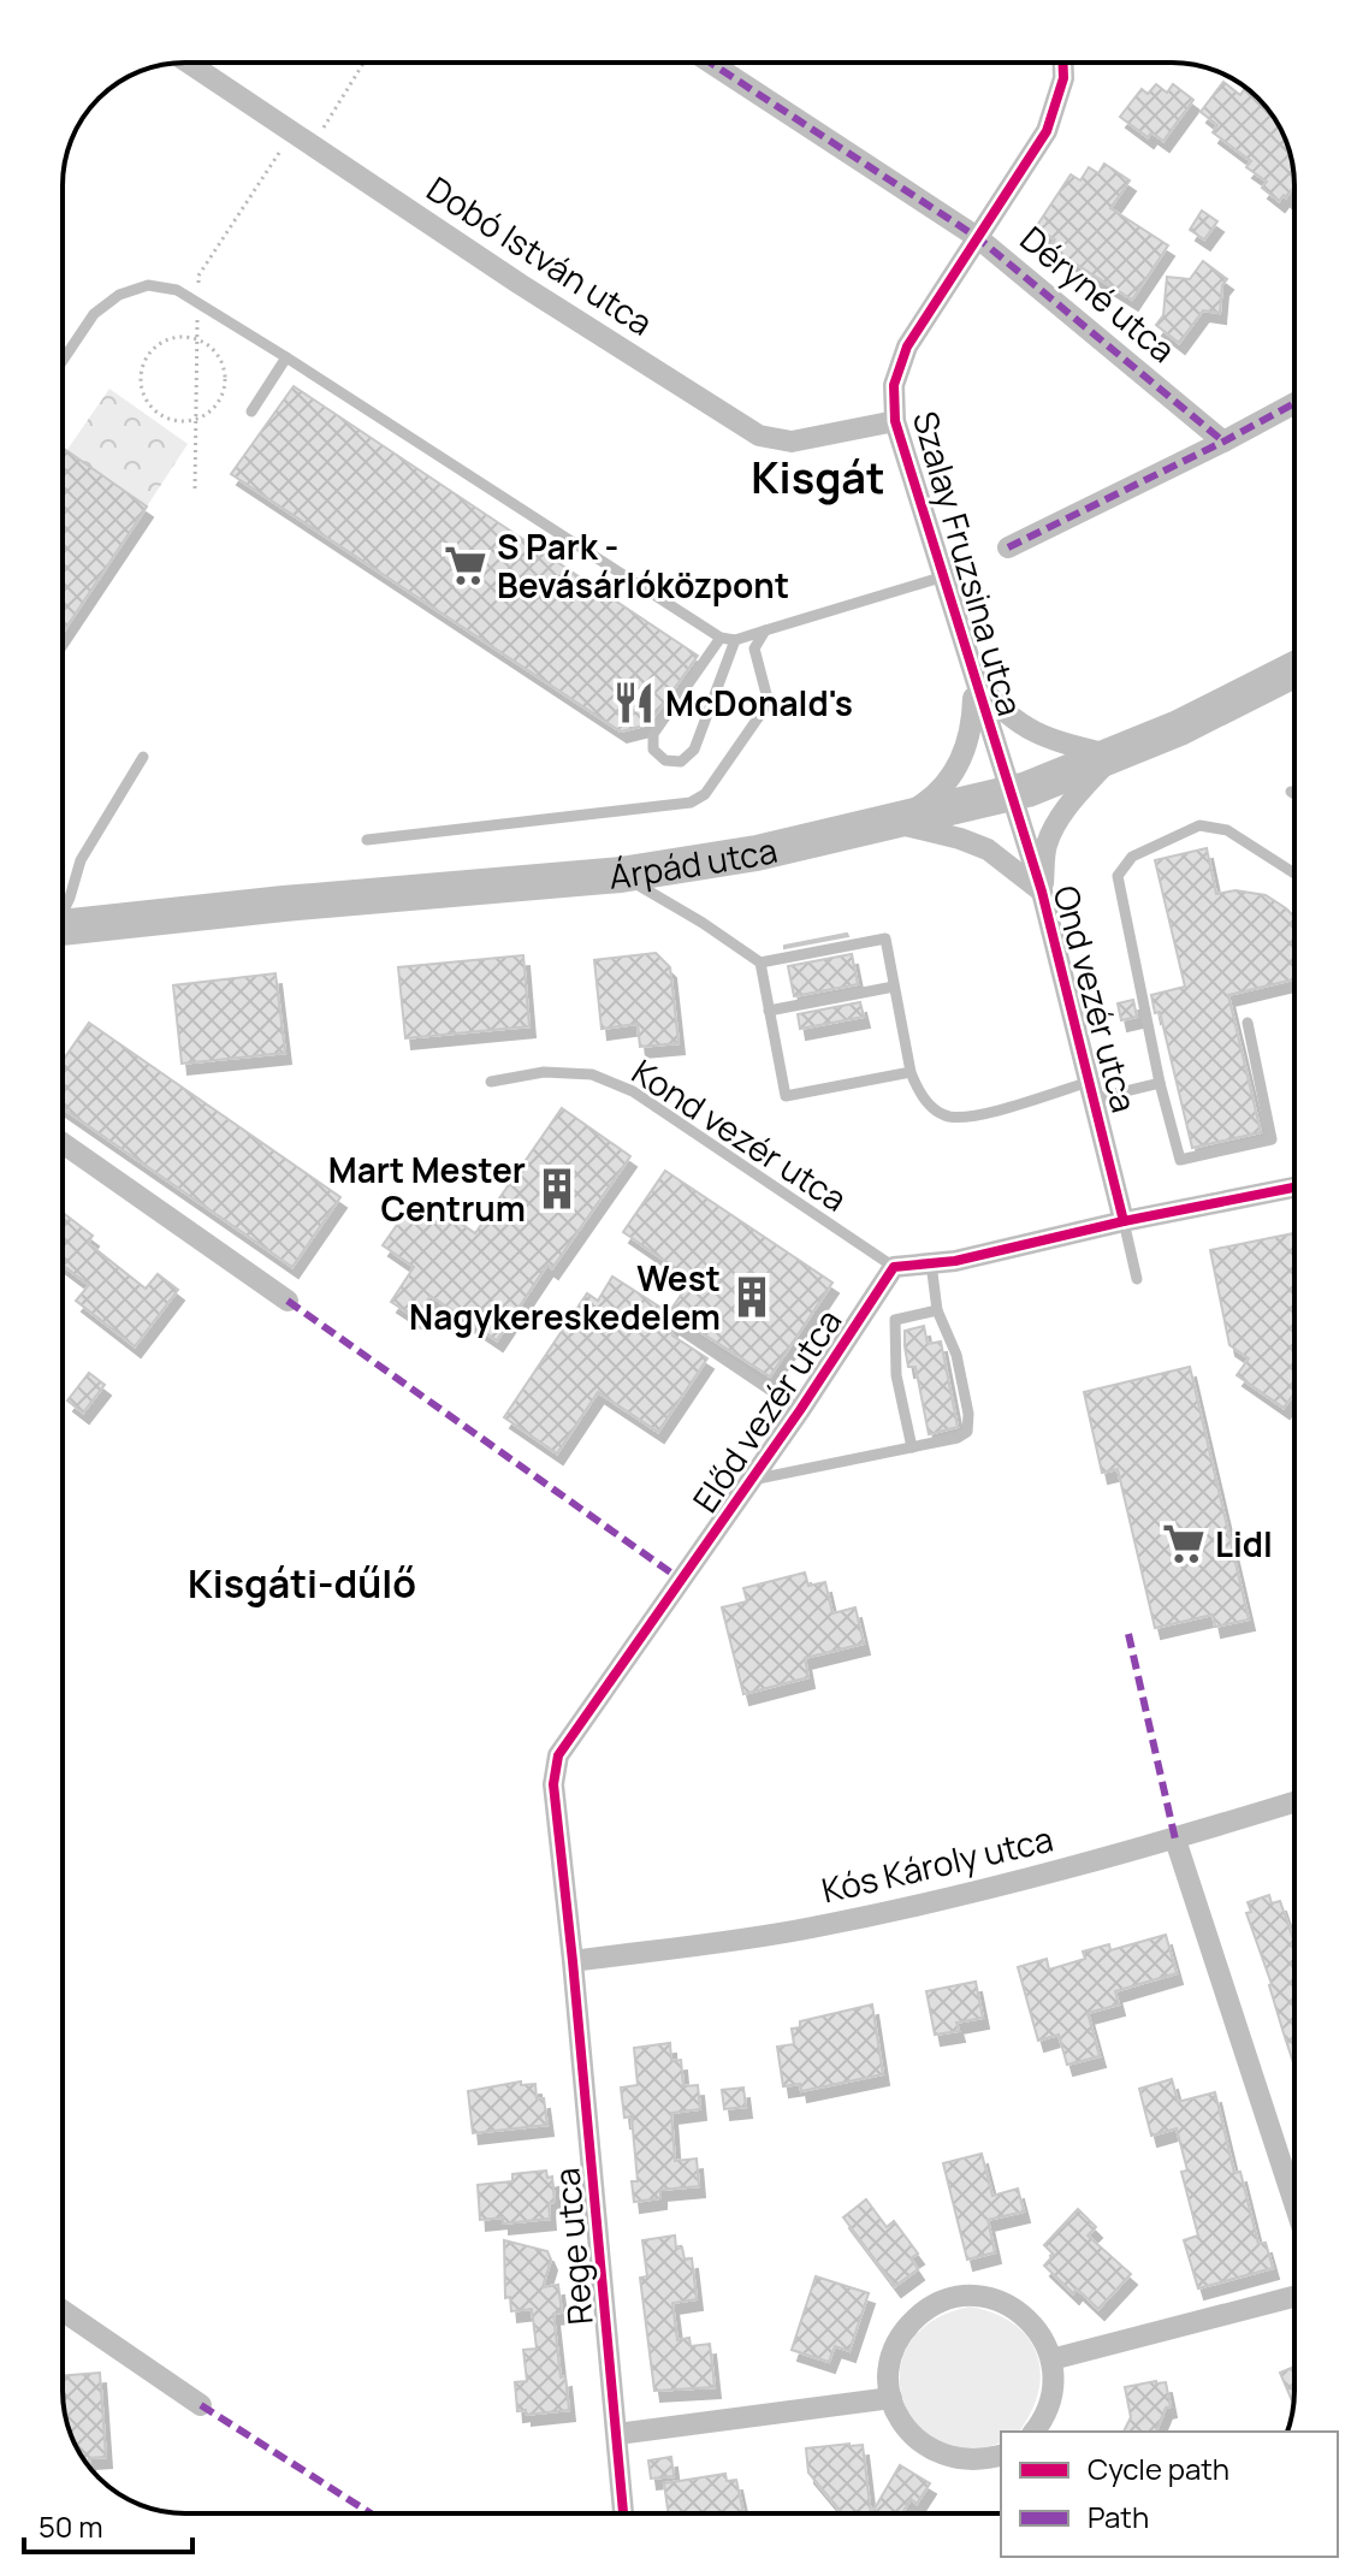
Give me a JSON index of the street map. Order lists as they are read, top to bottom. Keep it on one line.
{"streets":{"main road":["Árpád utca"],"street":["Dobó István utca","Déryné utca","Szalay Fruzsina utca","Ond vezér utca","Előd vezér utca","Kós Károly utca","Rege utca"],"lane":["Kond vezér utca"]},"crossings":[["Dobó István utca","Szalay Fruzsina utca"],["Déryné utca","Szalay Fruzsina utca"],["Szalay Fruzsina utca","Árpád utca"],["Szalay Fruzsina utca","Ond vezér utca"],["Árpád utca","Ond vezér utca"],["Kond vezér utca","Előd vezér utca"],["Előd vezér utca","Kós Károly utca"],["Előd vezér utca","Rege utca"],["Kós Károly utca","Rege utca"]],"districts":["Kisgát","Kisgáti-dűlő"],"places":{"supermarket":["S Park - Bevásárlóközpont","Lidl"],"restaurant":["McDonald's"],"building":["Mart Mester Centrum","West Nagykereskedelem"]},"legend":["Cycle path","Path"],"scale_bar":"50 m"}
